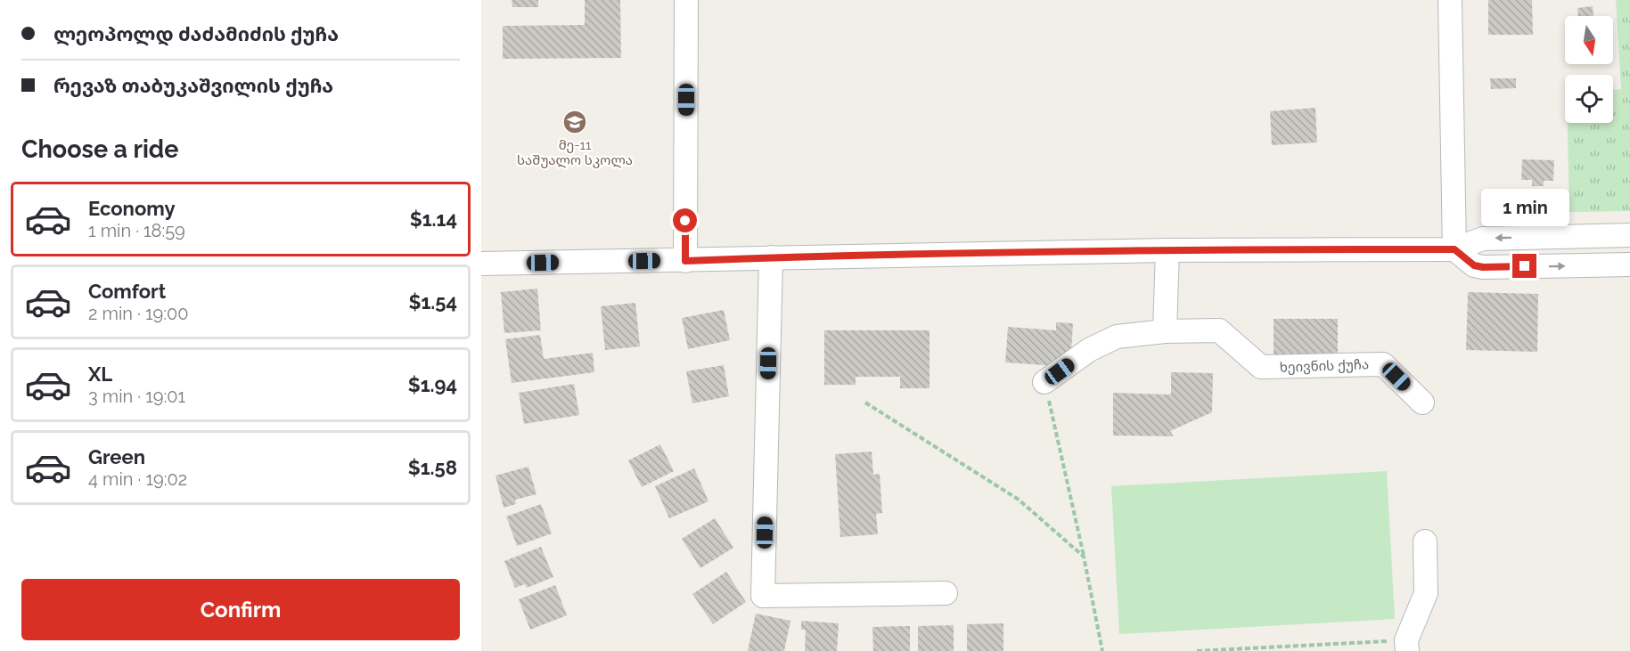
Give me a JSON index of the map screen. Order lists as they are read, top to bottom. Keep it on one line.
{"streets":{"street":["ხეივნის ქუჩა"]},"places":{"school or university":["მე-11 საშუალო სკოლა"]},"north":"bottom","page":{"banner":["ლეოპოლდ ძაძამიძის ქუჩა","რევაზ თაბუკაშვილის ქუჩა"],"heading":"Choose a ride","list":[{"name":"Economy","note":"1 min · 18:59","value":"$1.14"},{"name":"Comfort","note":"2 min · 19:00","value":"$1.54"},{"name":"XL","note":"3 min · 19:01","value":"$1.94"},{"name":"Green","note":"4 min · 19:02","value":"$1.58"}],"bubble":"1 min","buttons":"Confirm"}}
